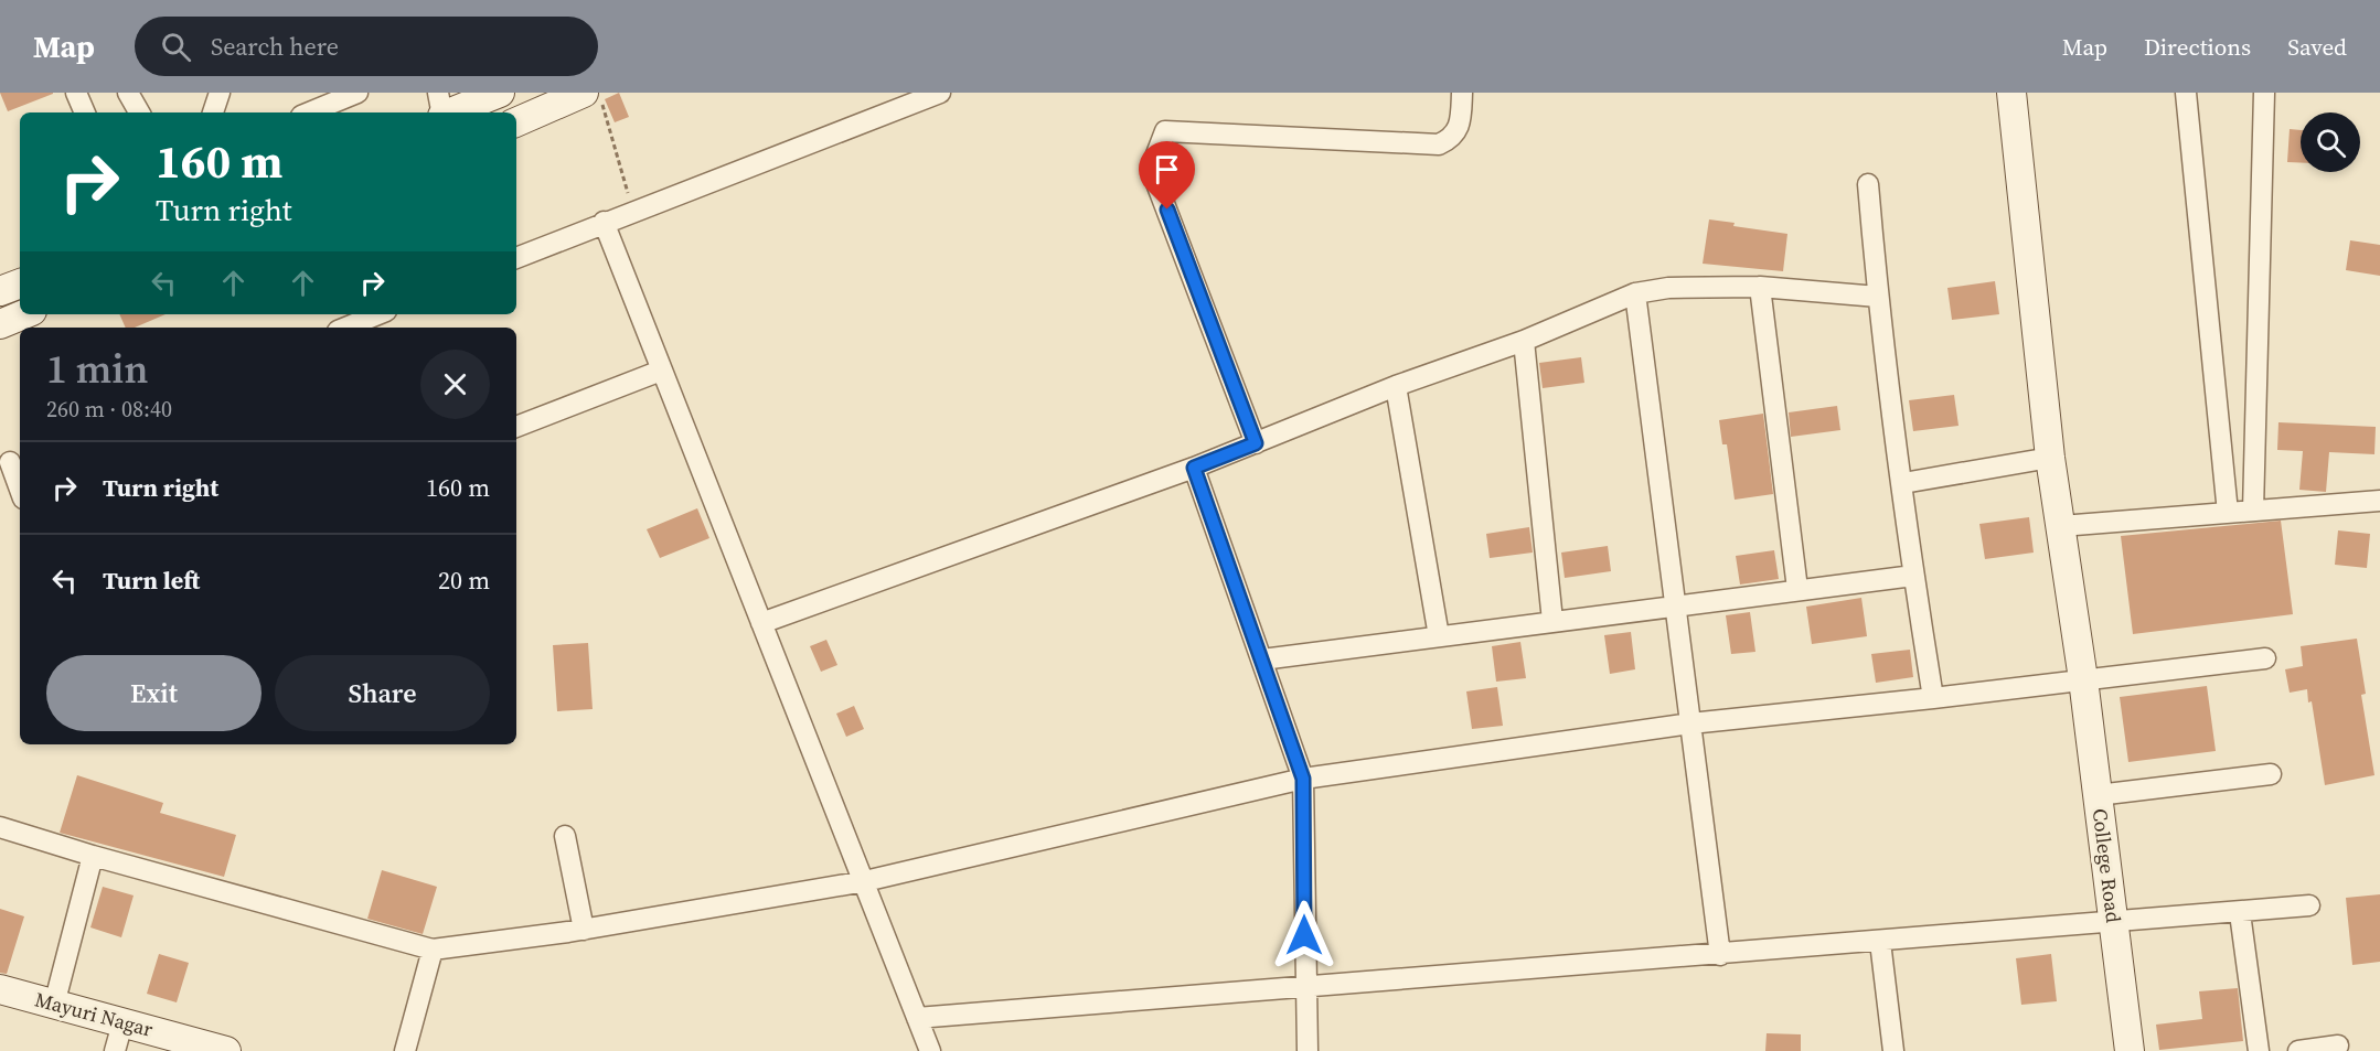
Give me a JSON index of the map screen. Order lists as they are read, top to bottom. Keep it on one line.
{"streets":{"street":["College Road","Mayuri Nagar"]},"page":{"header":"Map","search":"Search here","nav":["Map","Directions","Saved"],"turn":["160 m","Turn right"],"heading":["1 min","260 m · 08:40"],"list":[{"name":"Turn right","value":"160 m"},{"name":"Turn left","value":"20 m"}],"buttons":["Exit","Share"]}}
